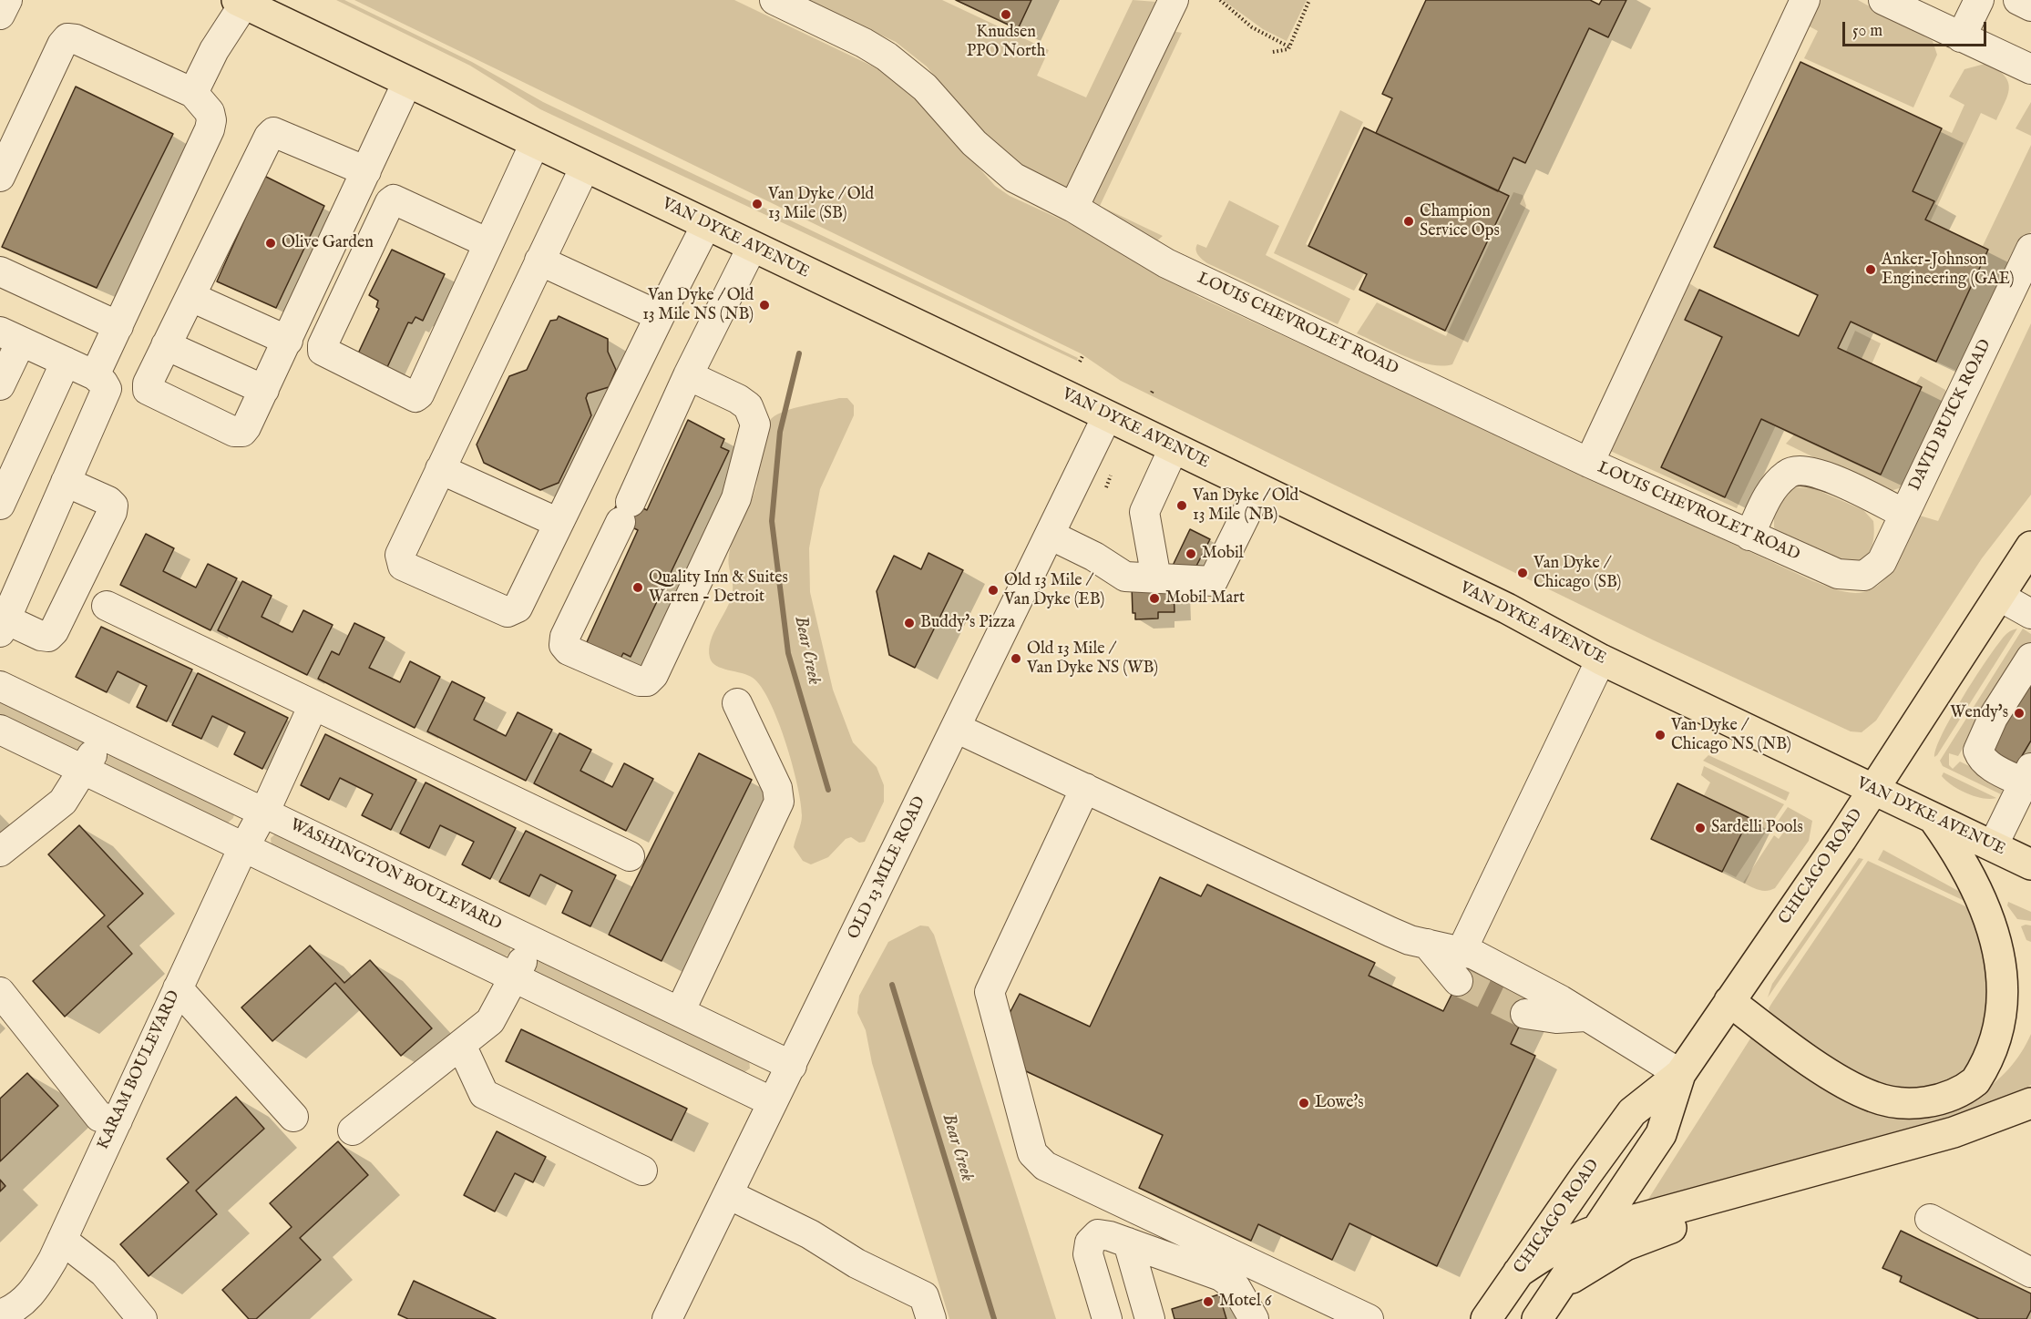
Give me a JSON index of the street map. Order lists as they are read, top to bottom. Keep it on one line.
{"streets":{"main road":["VAN DYKE AVENUE","CHICAGO ROAD"],"street":["LOUIS CHEVROLET ROAD","DAVID BUICK ROAD","OLD 13 MILE ROAD","WASHINGTON BOULEVARD","KARAM BOULEVARD"]},"crossings":[["VAN DYKE AVENUE","CHICAGO ROAD"],["VAN DYKE AVENUE","OLD 13 MILE ROAD"],["LOUIS CHEVROLET ROAD","DAVID BUICK ROAD"],["OLD 13 MILE ROAD","WASHINGTON BOULEVARD"],["WASHINGTON BOULEVARD","KARAM BOULEVARD"]],"water":["Bear Creek"],"places":["Knudsen PPO North","Van Dyke / Old 13 Mile (SB)","Champion Service Ops","Olive Garden","Anker-Johnson Engineering (GAE)","Van Dyke / Old 13 Mile NS (NB)","Van Dyke / Old 13 Mile (NB)","Mobil","Van Dyke / Chicago (SB)","Quality Inn & Suites Warren - Detroit","Old 13 Mile / Van Dyke (EB)","Mobil Mart","Buddy's Pizza","Old 13 Mile / Van Dyke NS (WB)","Wendy's","Van Dyke / Chicago NS (NB)","Sardelli Pools","Lowe's","Motel 6"],"scale_bar":"50 m"}
